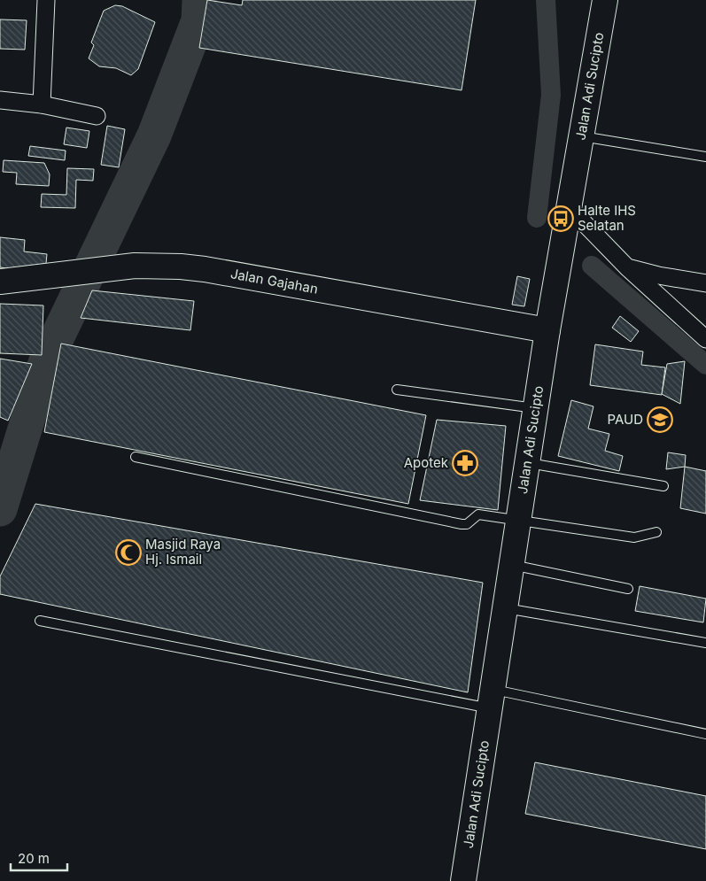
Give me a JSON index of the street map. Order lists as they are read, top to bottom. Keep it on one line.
{"streets":{"main road":["Jalan Adi Sucipto","Jalan Gajahan"]},"crossings":[["Jalan Adi Sucipto","Jalan Gajahan"]],"places":{"bus stop":["Halte IHS Selatan"],"school or university":["PAUD"],"pharmacy":["Apotek"],"mosque":["Masjid Raya Hj. Ismail"]},"scale_bar":"20 m"}
